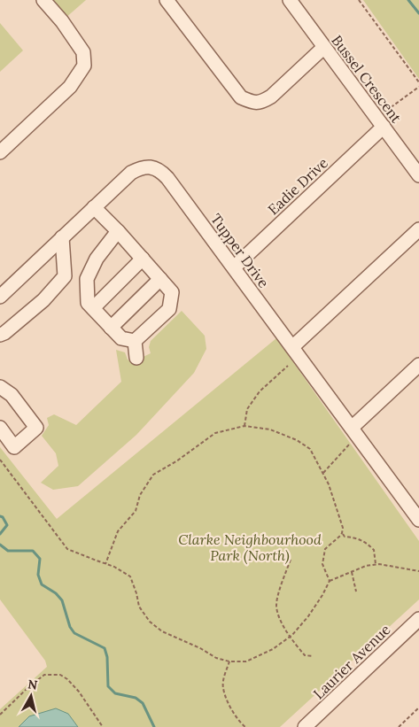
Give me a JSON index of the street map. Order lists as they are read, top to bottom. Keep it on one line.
{"streets":{"street":["Bussel Crescent","Eadie Drive","Tupper Drive","Laurier Avenue"]},"crossings":[["Bussel Crescent","Eadie Drive"],["Eadie Drive","Tupper Drive"]],"parks":["Clarke Neighbourhood Park (North)"],"north":"top"}
